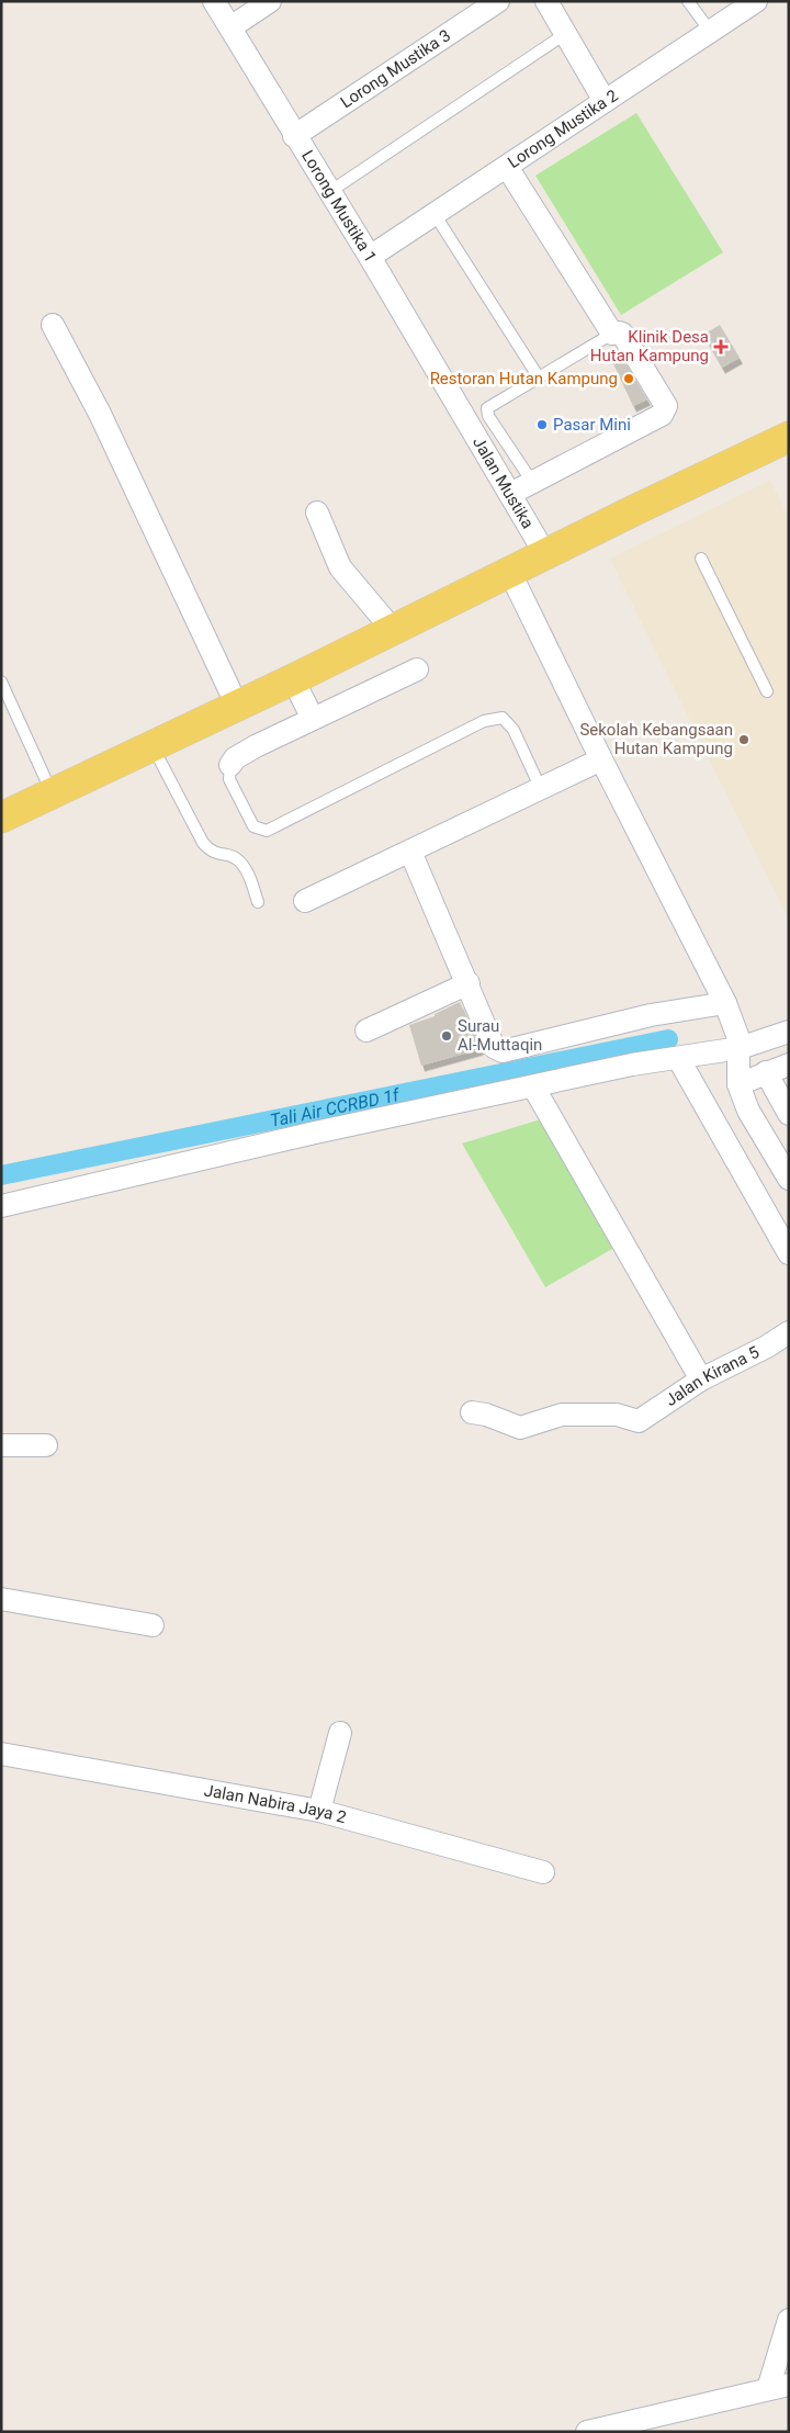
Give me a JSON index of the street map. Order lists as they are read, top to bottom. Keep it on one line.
{"streets":{"street":["Lorong Mustika 3","Lorong Mustika 2","Lorong Mustika 1","Jalan Mustika","Jalan Kirana 5","Jalan Nabira Jaya 2"]},"crossings":[["Lorong Mustika 3","Lorong Mustika 1"],["Lorong Mustika 2","Lorong Mustika 1"],["Lorong Mustika 1","Jalan Mustika"]],"water":["Tali Air CCRBD 1f"],"places":{"health":["Klinik Desa Hutan Kampung"],"other":["Restoran Hutan Kampung","Pasar Mini","Sekolah Kebangsaan Hutan Kampung","Surau Al-Muttaqin"]}}
